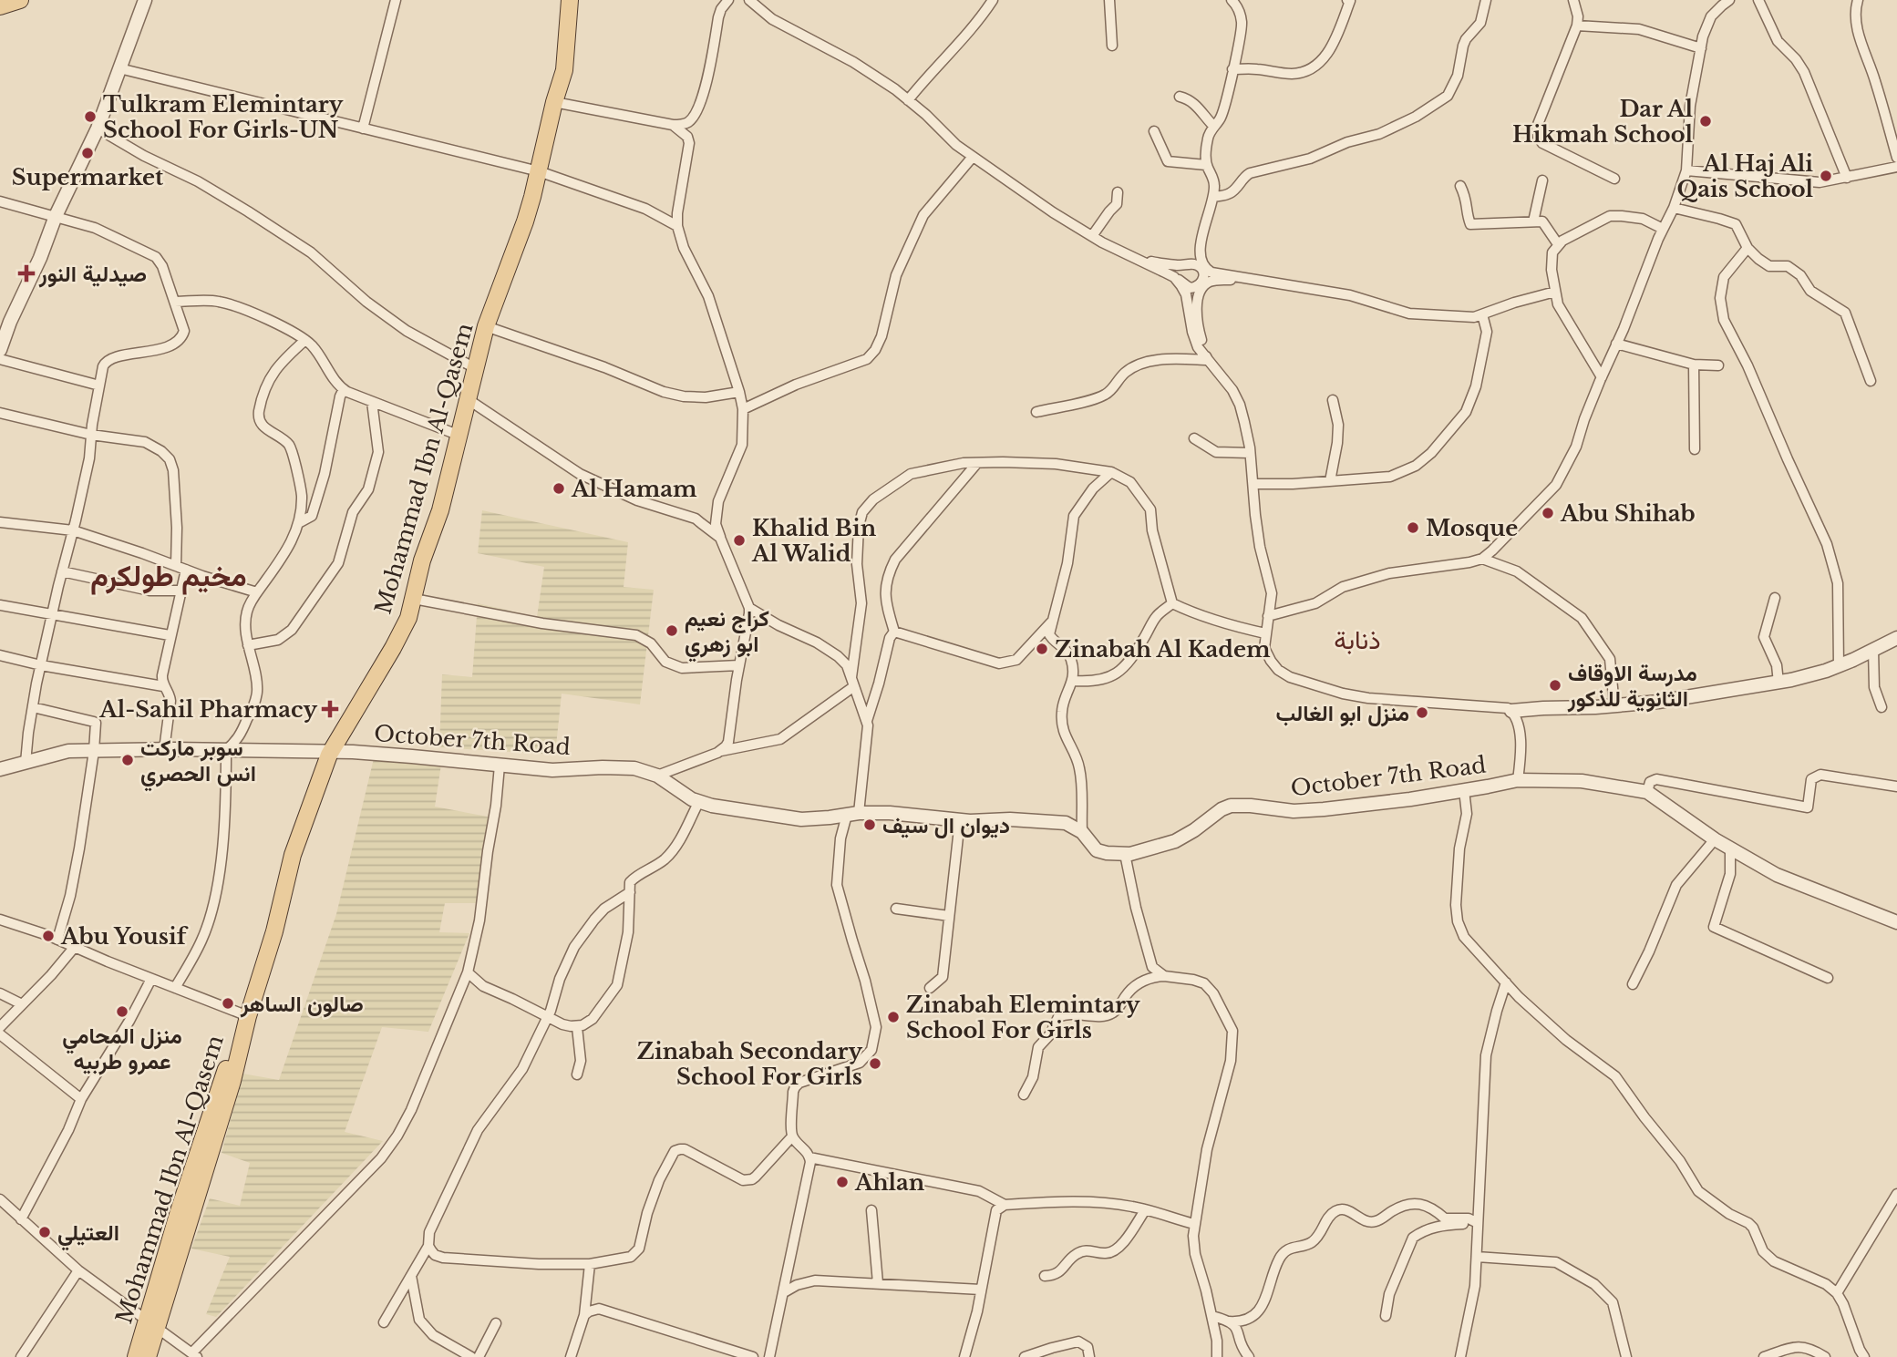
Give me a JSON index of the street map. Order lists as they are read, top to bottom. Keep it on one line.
{"streets":{"main road":["Mohammad Ibn Al-Qasem"],"street":["October 7th Road"]},"crossings":[["Mohammad Ibn Al-Qasem","October 7th Road"]],"districts":["مخيم طولكرم","ذنابة"],"places":{"other":["Tulkram Elemintary School For Girls-UN","Dar Al Hikmah School","Supermarket","Al Haj Ali Qais School","Al Hamam","Abu Shihab","Mosque","Khalid Bin Al Walid","كراج نعيم ابو زهري","Zinabah Al Kadem","مدرسة الاوقاف الثانوية للذكور","منزل ابو الغالب","سوبر ماركت انس الحصري","ديوان ال سيف","Abu Yousif","صالون الساهر","منزل المحامي عمرو طربيه","Zinabah Elemintary School For Girls","Zinabah Secondary School For Girls","Ahlan","العتيلي"],"health":["صيدلية النور","Al-Sahil Pharmacy"]}}
